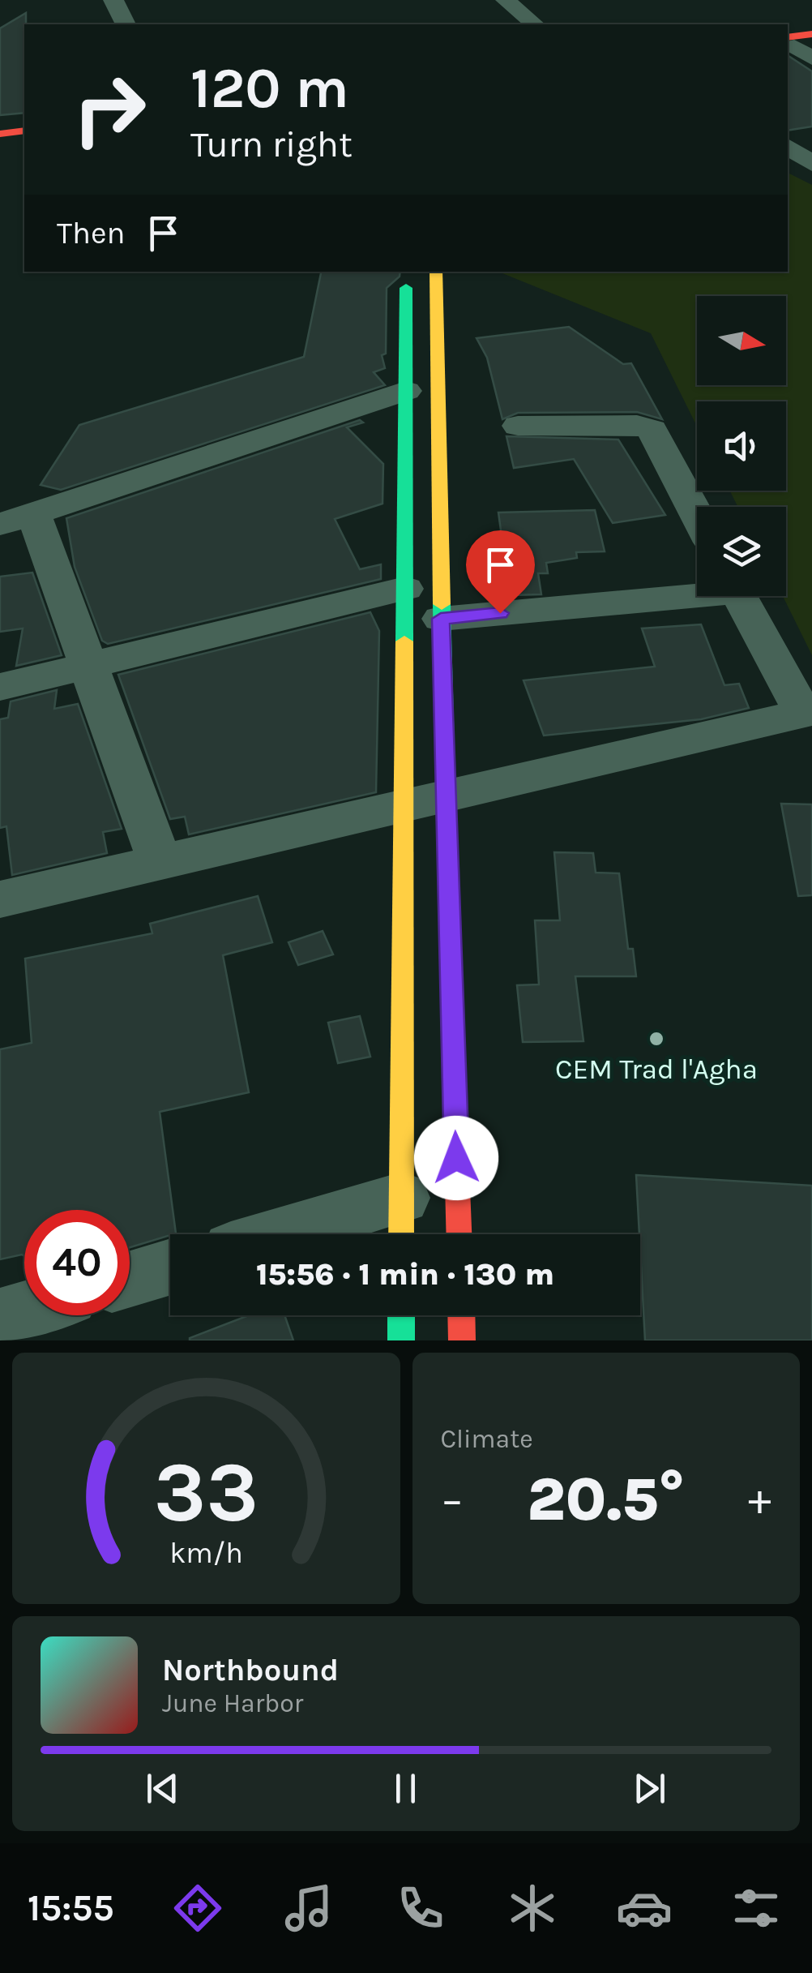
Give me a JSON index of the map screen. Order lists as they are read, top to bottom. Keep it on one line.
{"places":["CEM Trad l'Agha"],"north":"right","page":{"turn":["120 m","Turn right"],"then":"Then","limit":"40","trip":"15:56 · 1 min · 130 m","tile":"Climate","heat":["−","20.5°","+"],"song":["Northbound","June Harbor"],"tabs":"15:55","gauge":["33","km/h"]}}
